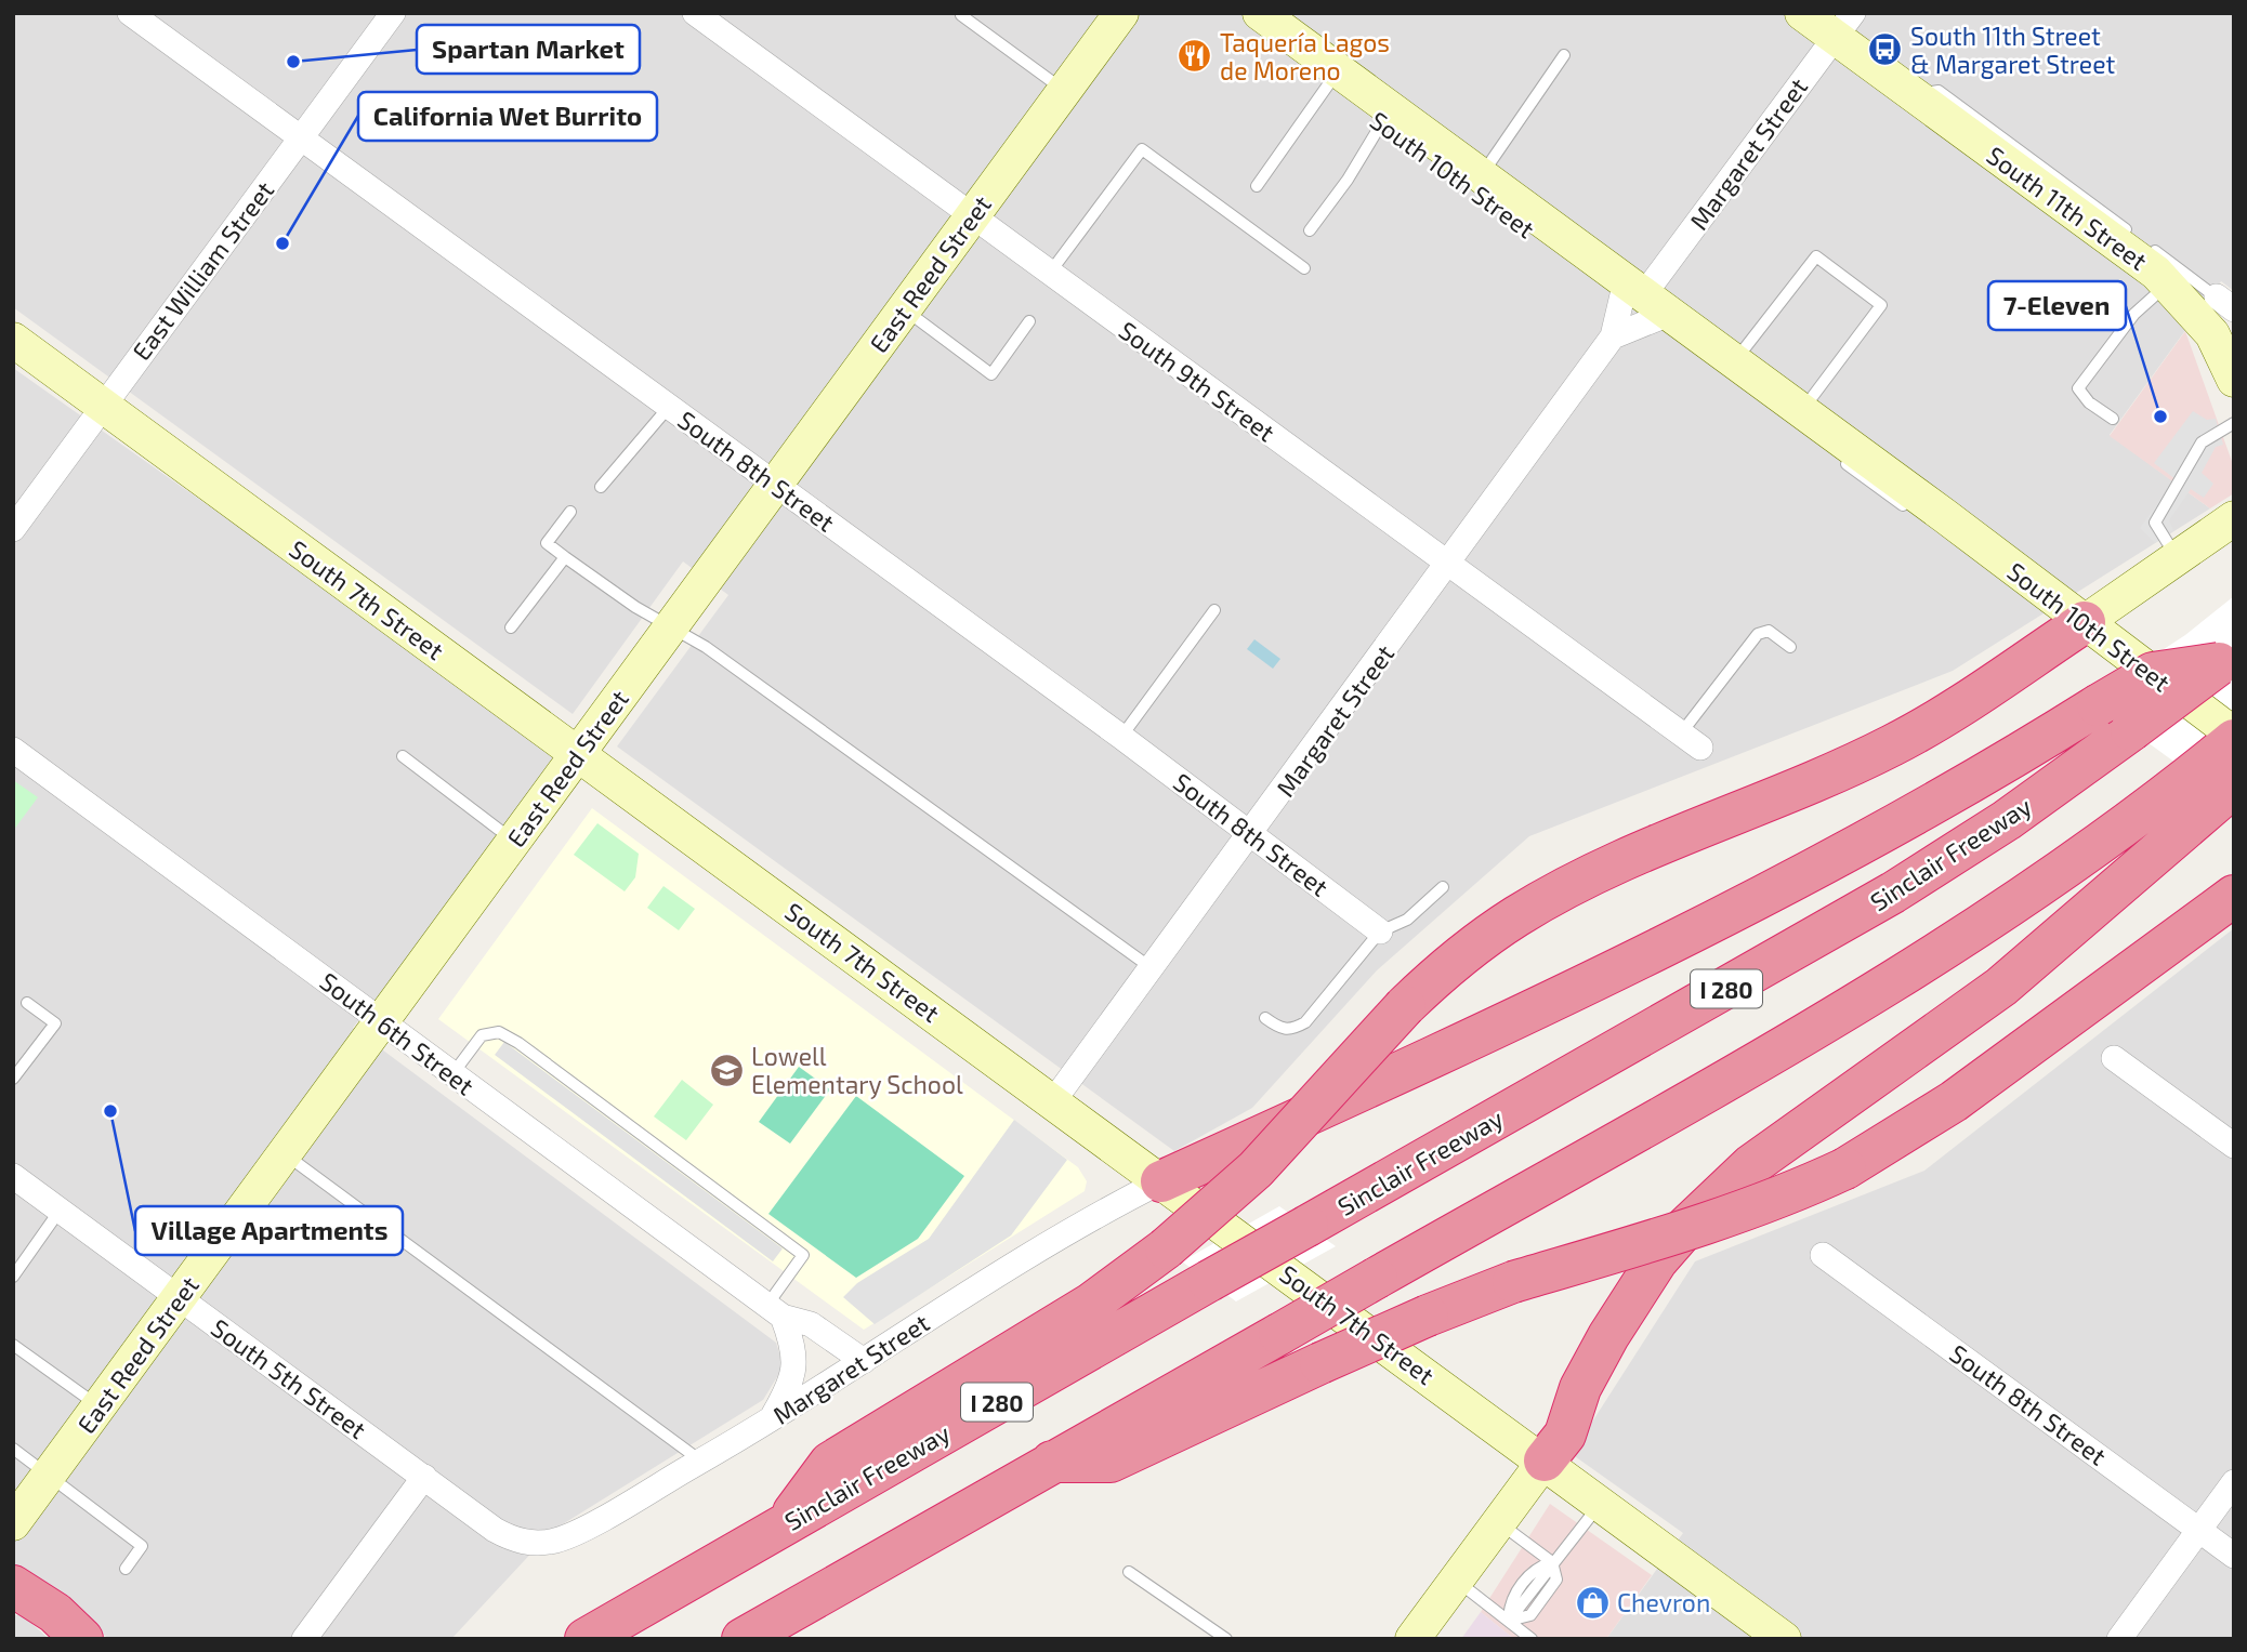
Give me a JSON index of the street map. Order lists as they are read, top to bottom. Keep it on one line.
{"streets":{"highway":["Sinclair Freeway","I 280"],"street":["Margaret Street","South 10th Street","South 11th Street","East William Street","East Reed Street","South 9th Street","South 8th Street","South 7th Street","South 6th Street","South 5th Street"]},"crossings":[["Margaret Street","South 10th Street"],["Margaret Street","South 11th Street"],["Margaret Street","South 9th Street"],["Margaret Street","South 8th Street"],["Margaret Street","South 7th Street"],["Margaret Street","South 6th Street"],["Margaret Street","South 5th Street"],["East William Street","South 8th Street"],["East William Street","South 7th Street"],["East Reed Street","South 9th Street"],["East Reed Street","South 8th Street"],["East Reed Street","South 7th Street"],["East Reed Street","South 6th Street"],["East Reed Street","South 5th Street"]],"places":{"bus stop":["South 11th Street & Margaret Street"],"restaurant":["Taquería Lagos de Moreno"],"other":["Spartan Market","California Wet Burrito","7-Eleven","Village Apartments"],"school or university":["Lowell Elementary School"],"shop":["Chevron"]}}
